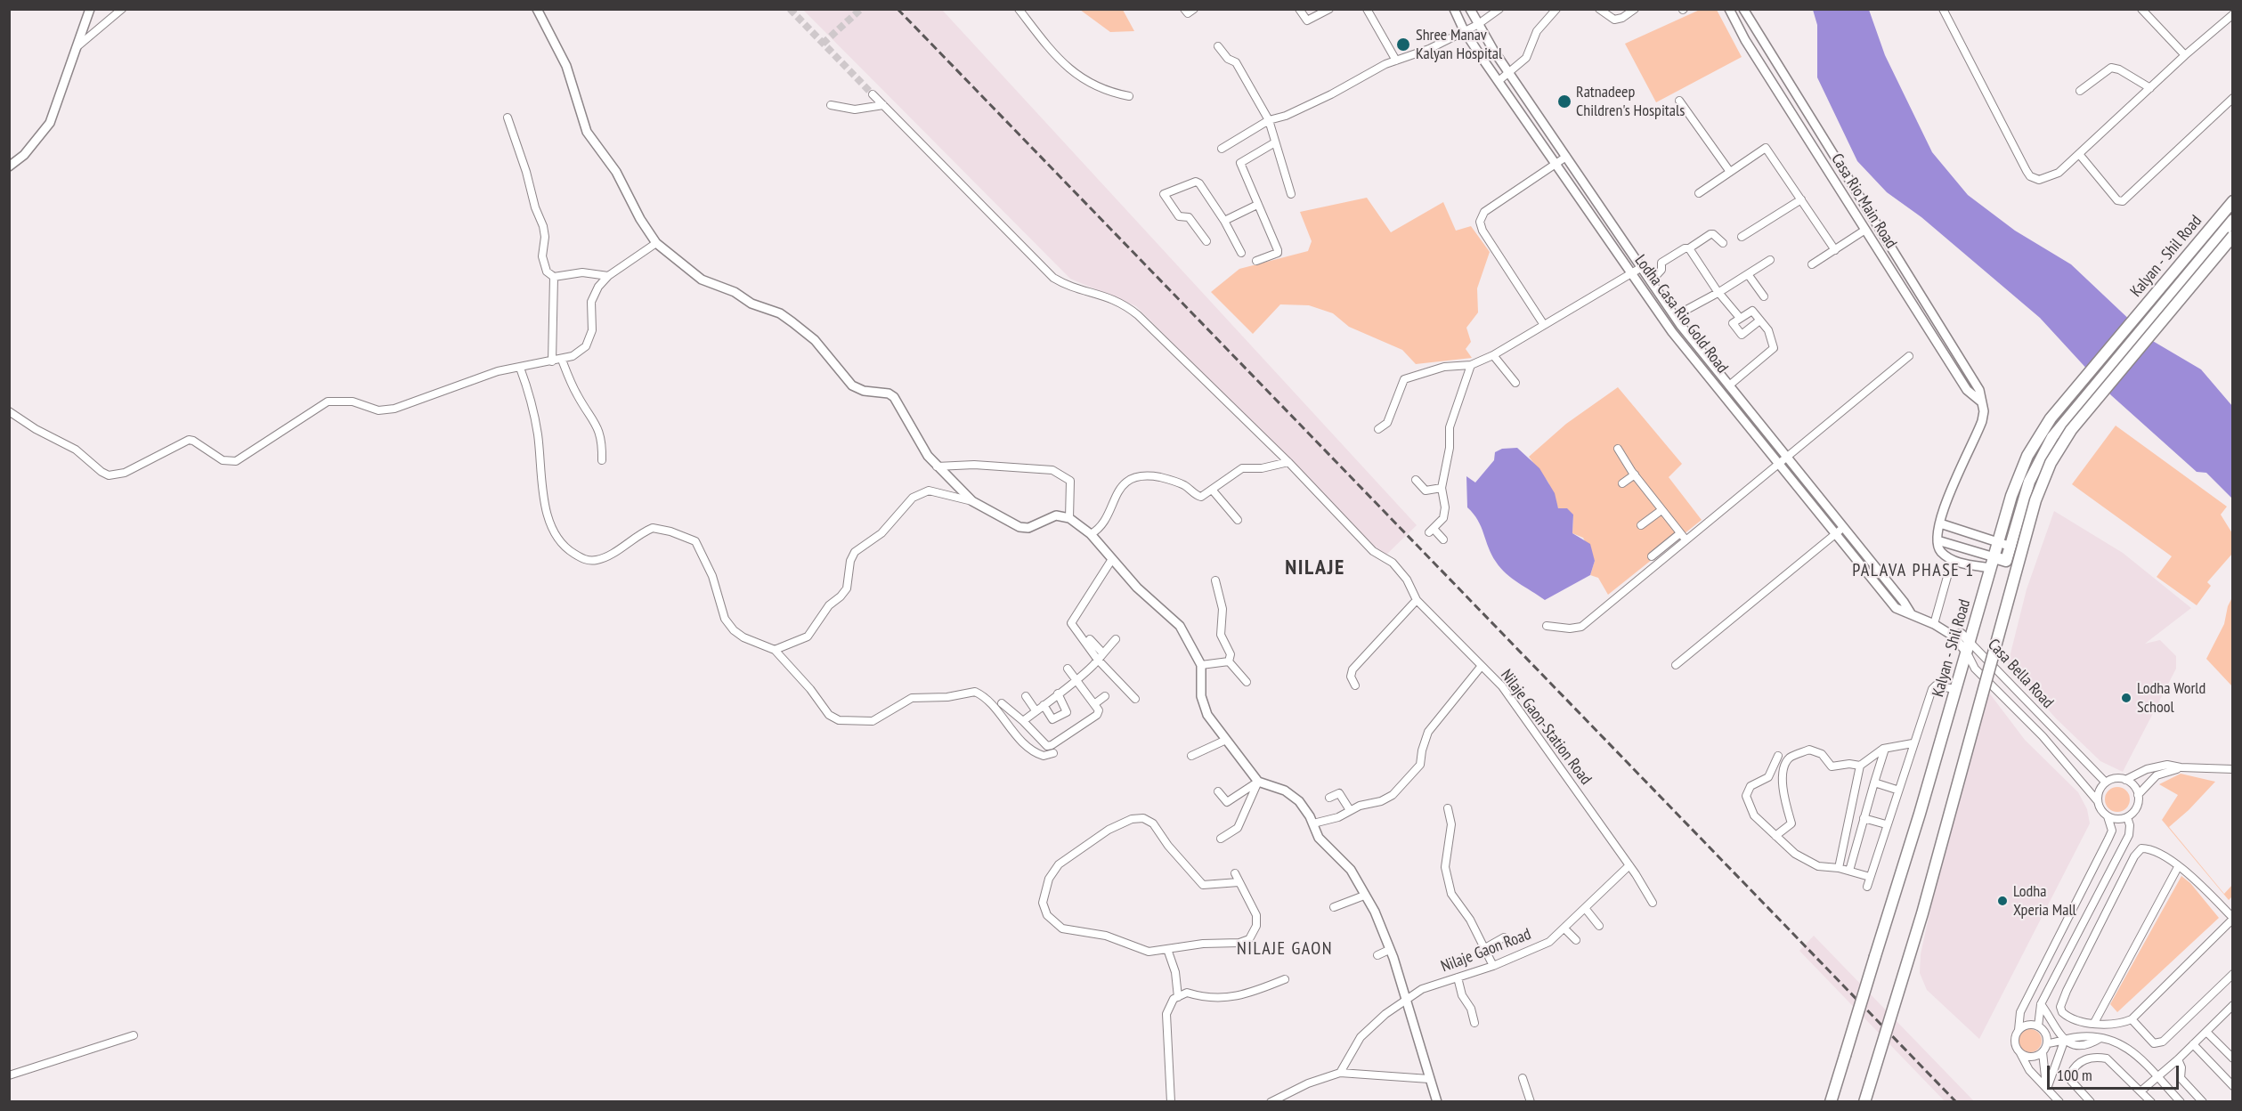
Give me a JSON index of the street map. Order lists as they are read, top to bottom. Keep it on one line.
{"streets":{"main road":["Kalyan - Shil Road"],"street":["Casa Rio Main Road","Lodha Casa Rio Gold Road","Casa Bella Road","Nilaje Gaon-Station Road","Nilaje Gaon Road"]},"crossings":[["Kalyan - Shil Road","Casa Bella Road"],["Lodha Casa Rio Gold Road","Casa Bella Road"],["Nilaje Gaon-Station Road","Nilaje Gaon Road"]],"districts":["NILAJE","PALAVA PHASE 1","NILAJE GAON"],"places":["Shree Manav Kalyan Hospital","Ratnadeep Children's Hospitals","Lodha World School","Lodha Xperia Mall"],"scale_bar":"100 m"}
